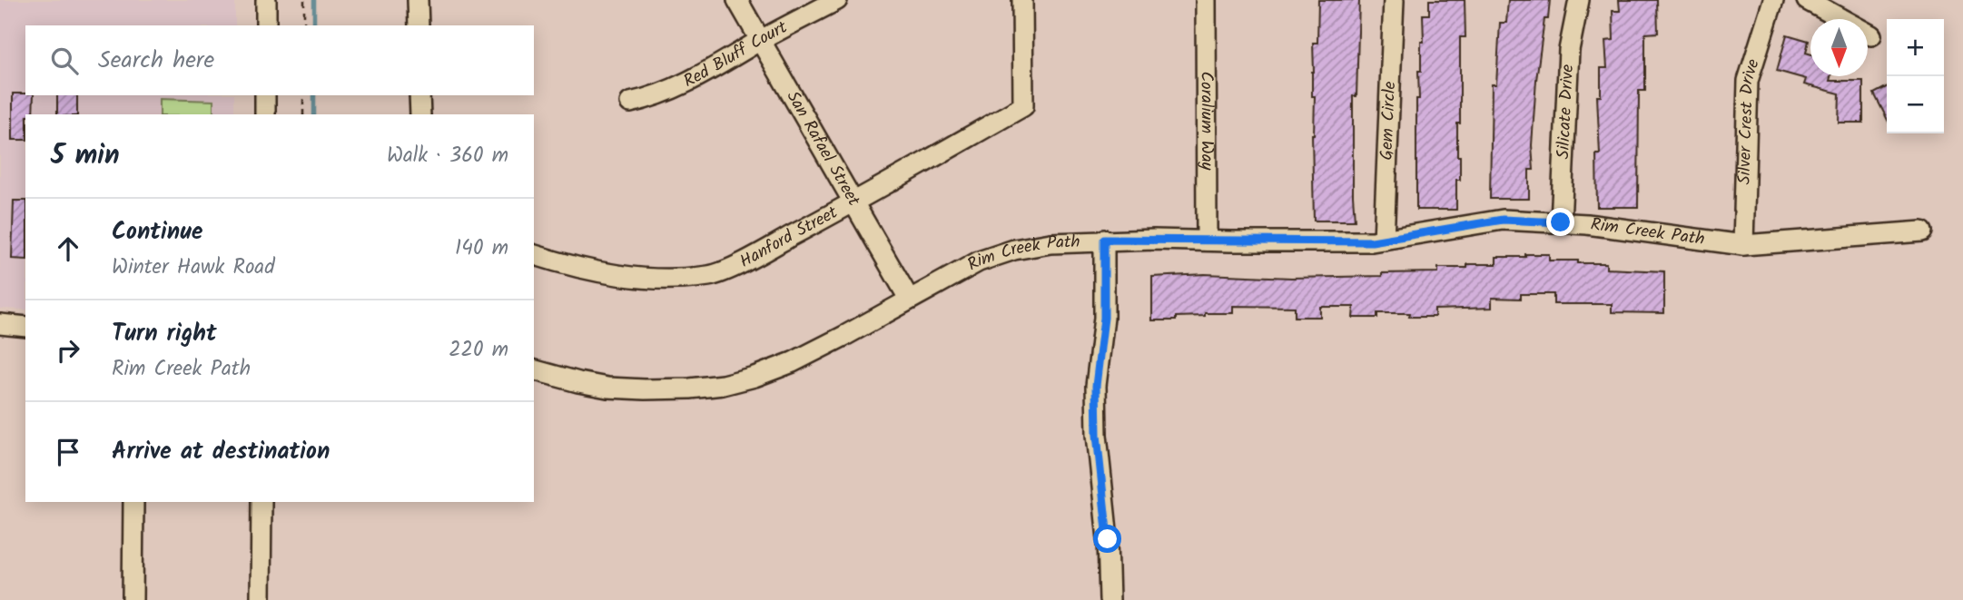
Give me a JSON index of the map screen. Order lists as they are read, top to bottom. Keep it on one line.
{"streets":{"street":["Red Bluff Court","Silicate Drive","Coralium Way","Gem Circle","Silver Crest Drive","San Rafael Street","Rim Creek Path","Hanford Street"]},"crossings":[["Red Bluff Court","San Rafael Street"],["Silicate Drive","Rim Creek Path"],["Coralium Way","Rim Creek Path"],["Gem Circle","Rim Creek Path"],["Silver Crest Drive","Rim Creek Path"],["San Rafael Street","Rim Creek Path"],["San Rafael Street","Hanford Street"]],"north":"bottom","page":{"map_buttons":["+","−"],"search":"Search here","heading":["5 min","Walk · 360 m"],"list":[["Continue","Winter Hawk Road","140 m"],["Turn right","Rim Creek Path","220 m"],"Arrive at destination"]}}
